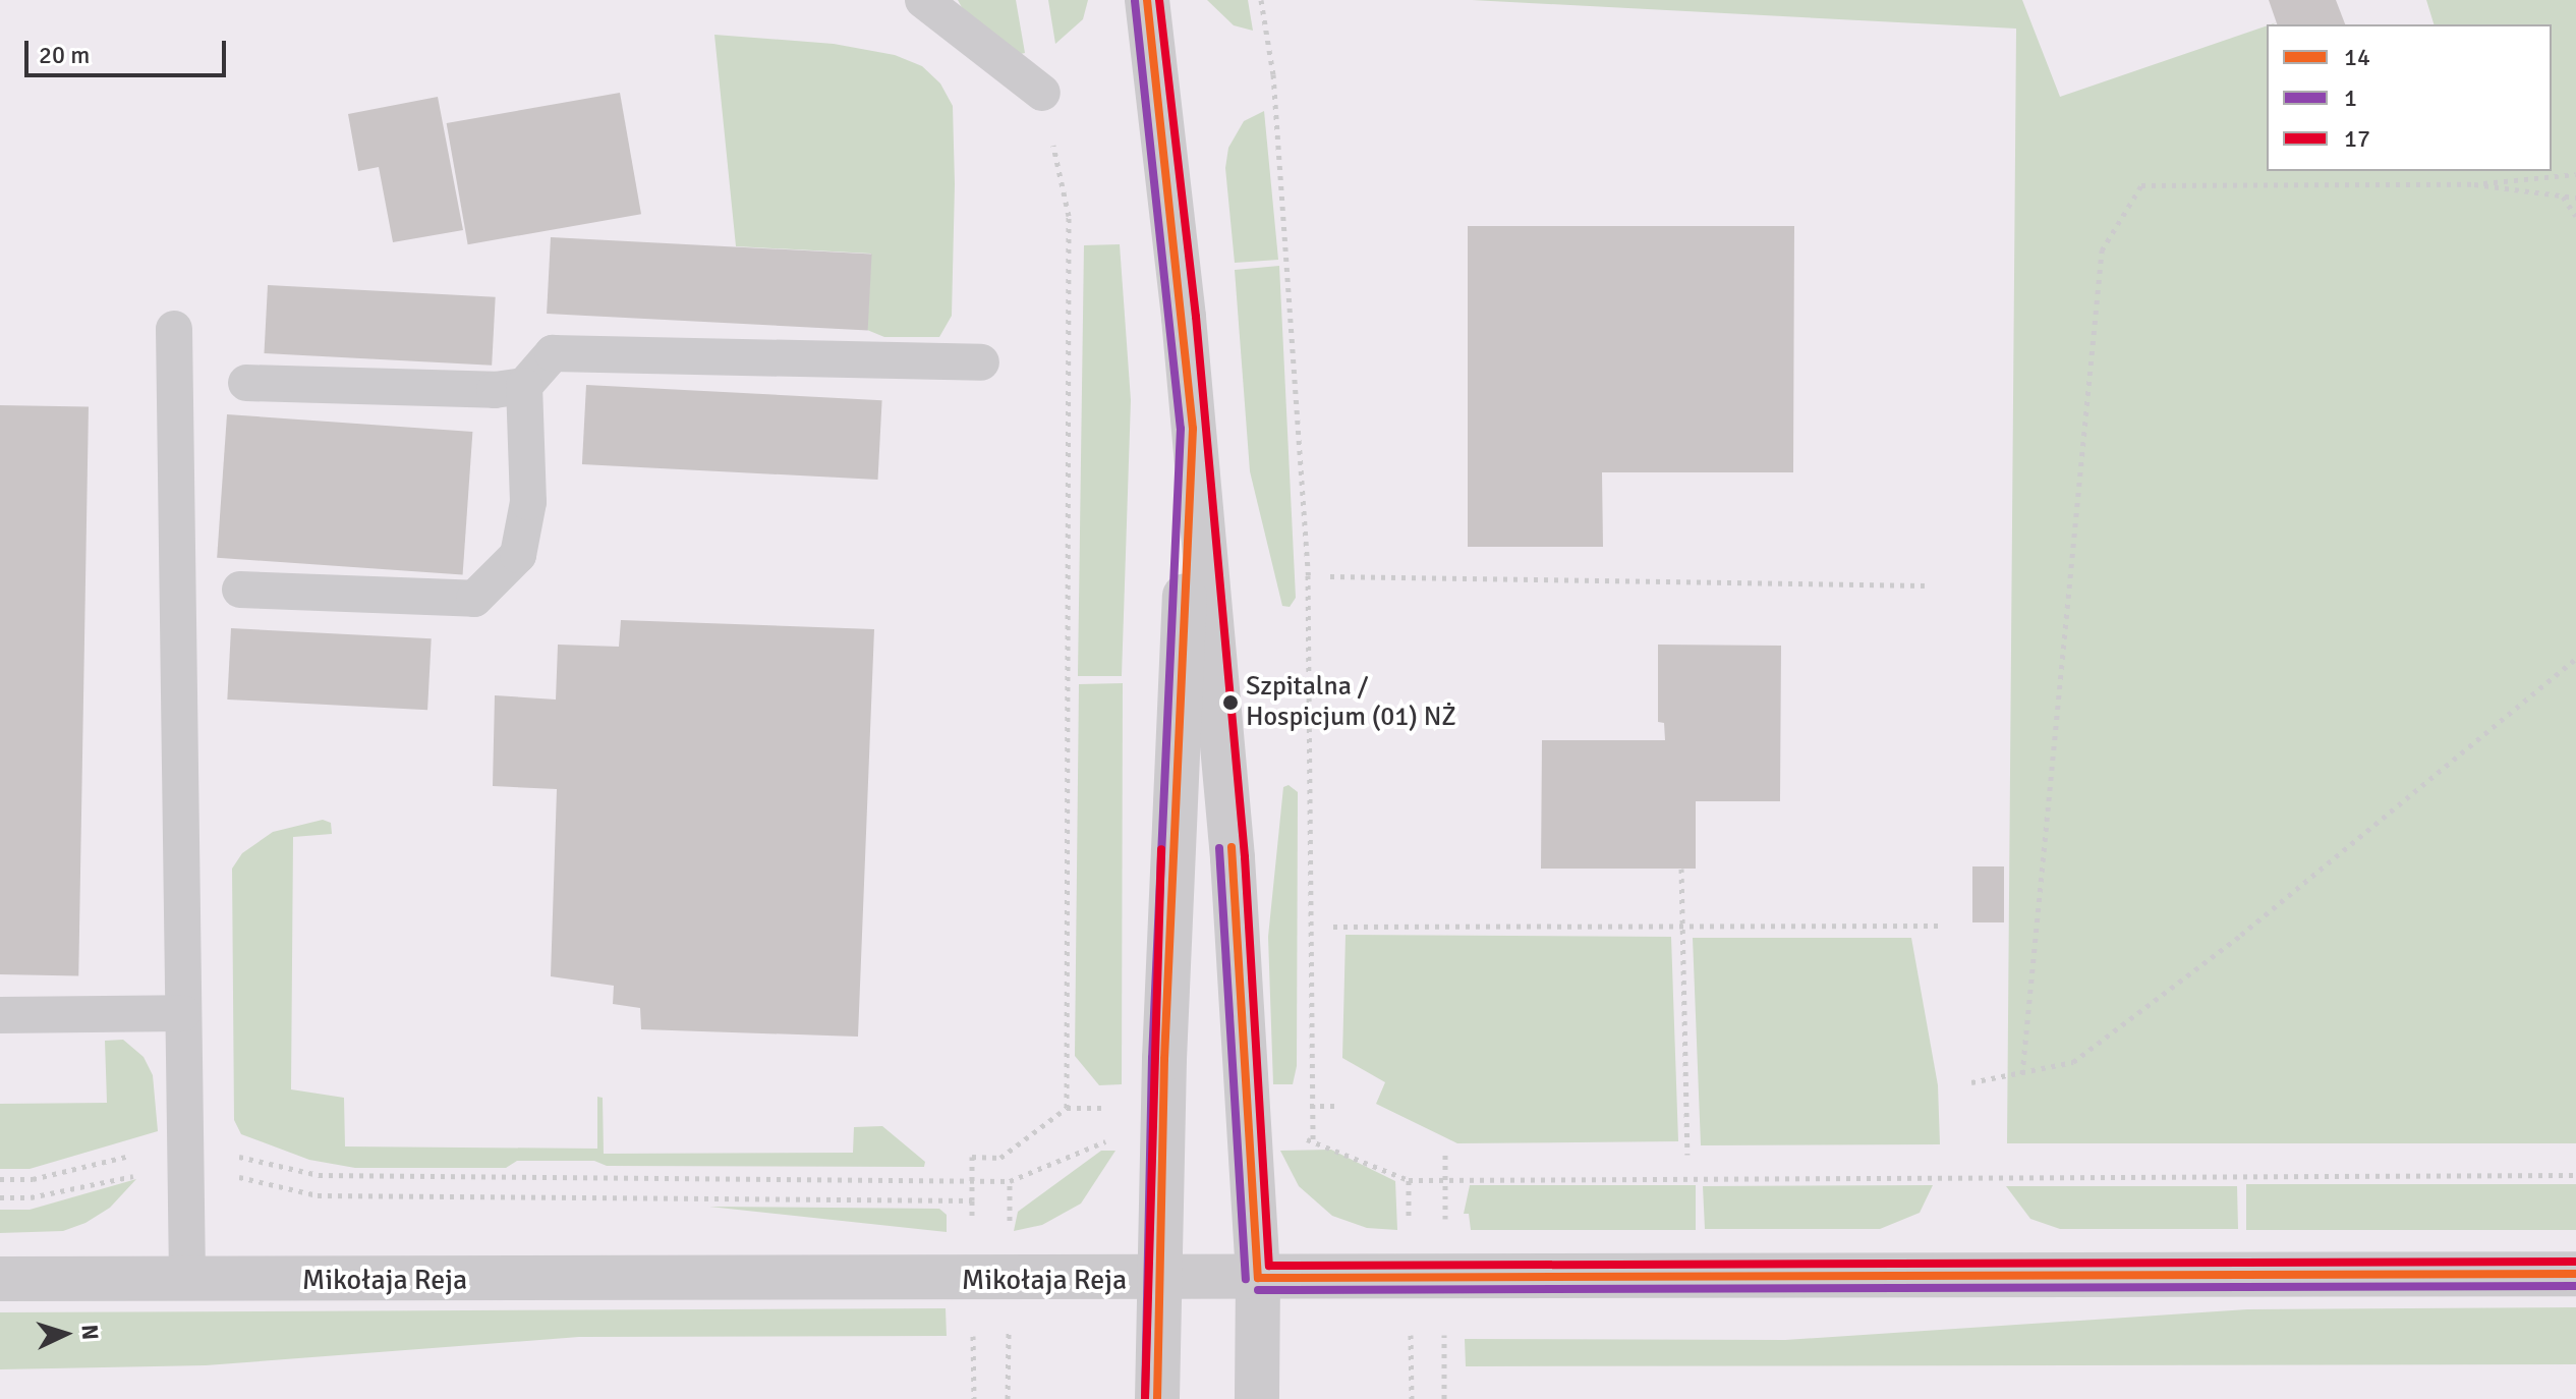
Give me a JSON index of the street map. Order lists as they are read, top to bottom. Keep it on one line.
{"streets":{"street":["Mikołaja Reja"]},"places":["Szpitalna / Hospicjum (01) NŻ"],"lines":["transit line 14","transit line 17","transit line 1"],"legend":["14","1","17"],"scale_bar":"20 m","north":"right"}
